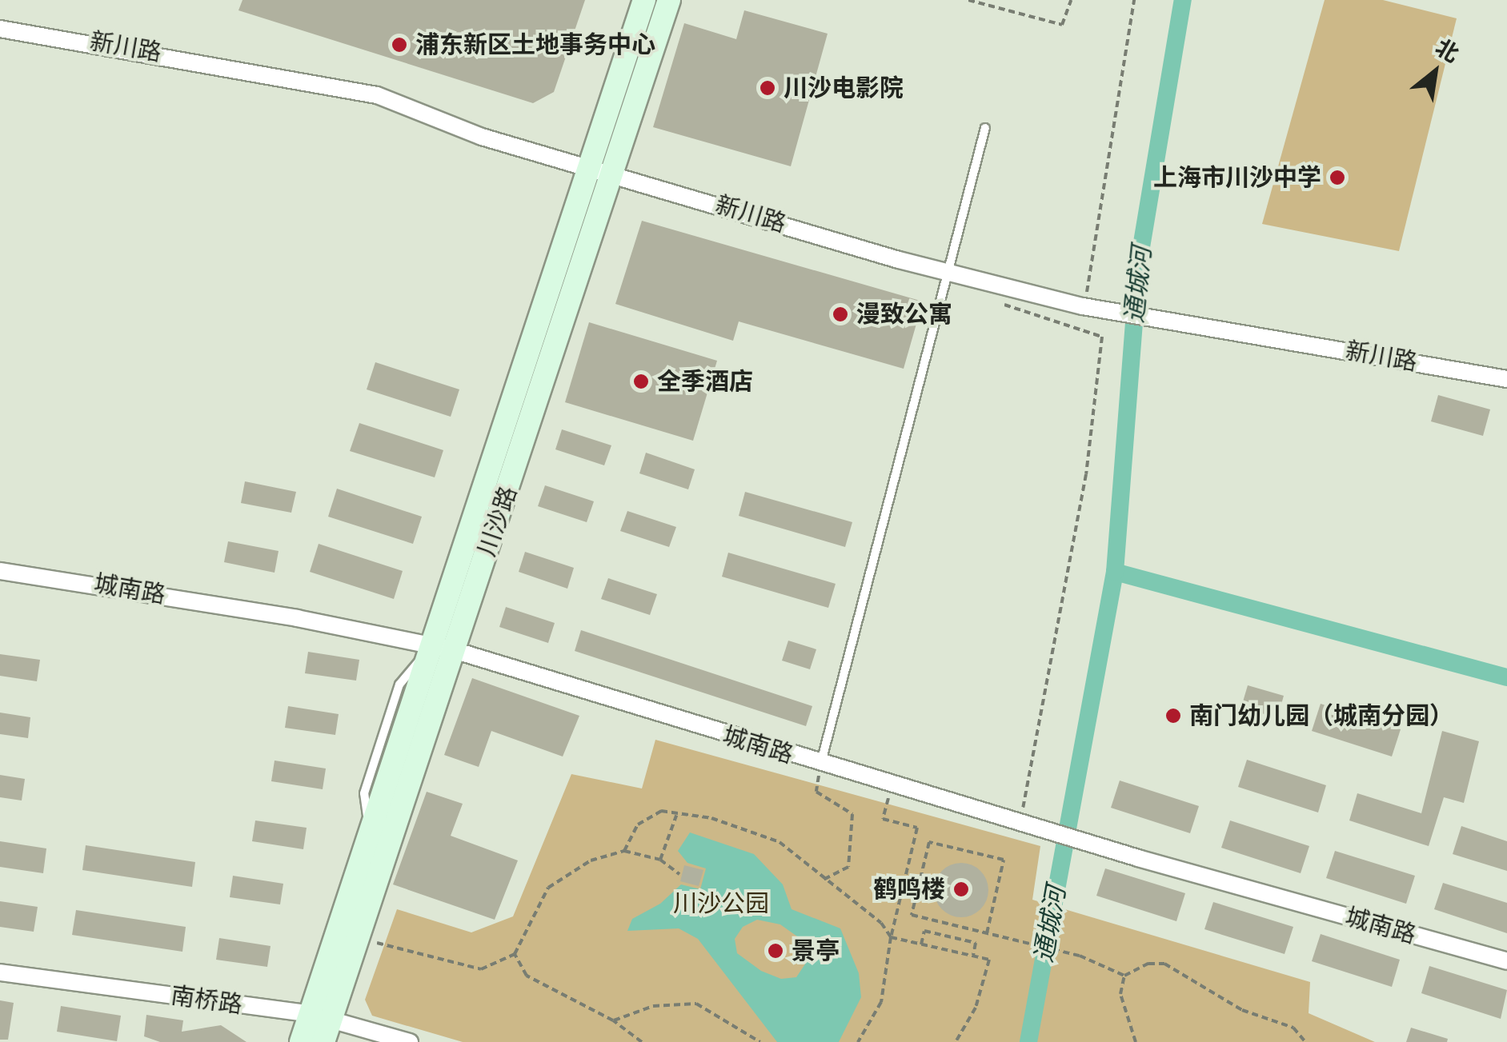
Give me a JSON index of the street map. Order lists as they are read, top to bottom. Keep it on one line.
{"streets":{"main road":["川沙路"],"street":["新川路","城南路","南桥路"]},"crossings":[["新川路","川沙路"],["川沙路","城南路"],["川沙路","南桥路"]],"water":["通城河"],"parks":["川沙公园"],"places":["浦东新区土地事务中心","川沙电影院","上海市川沙中学","漫致公寓","全季酒店","南门幼儿园（城南分园）","鹤鸣楼","景亭"],"north":"top right"}
